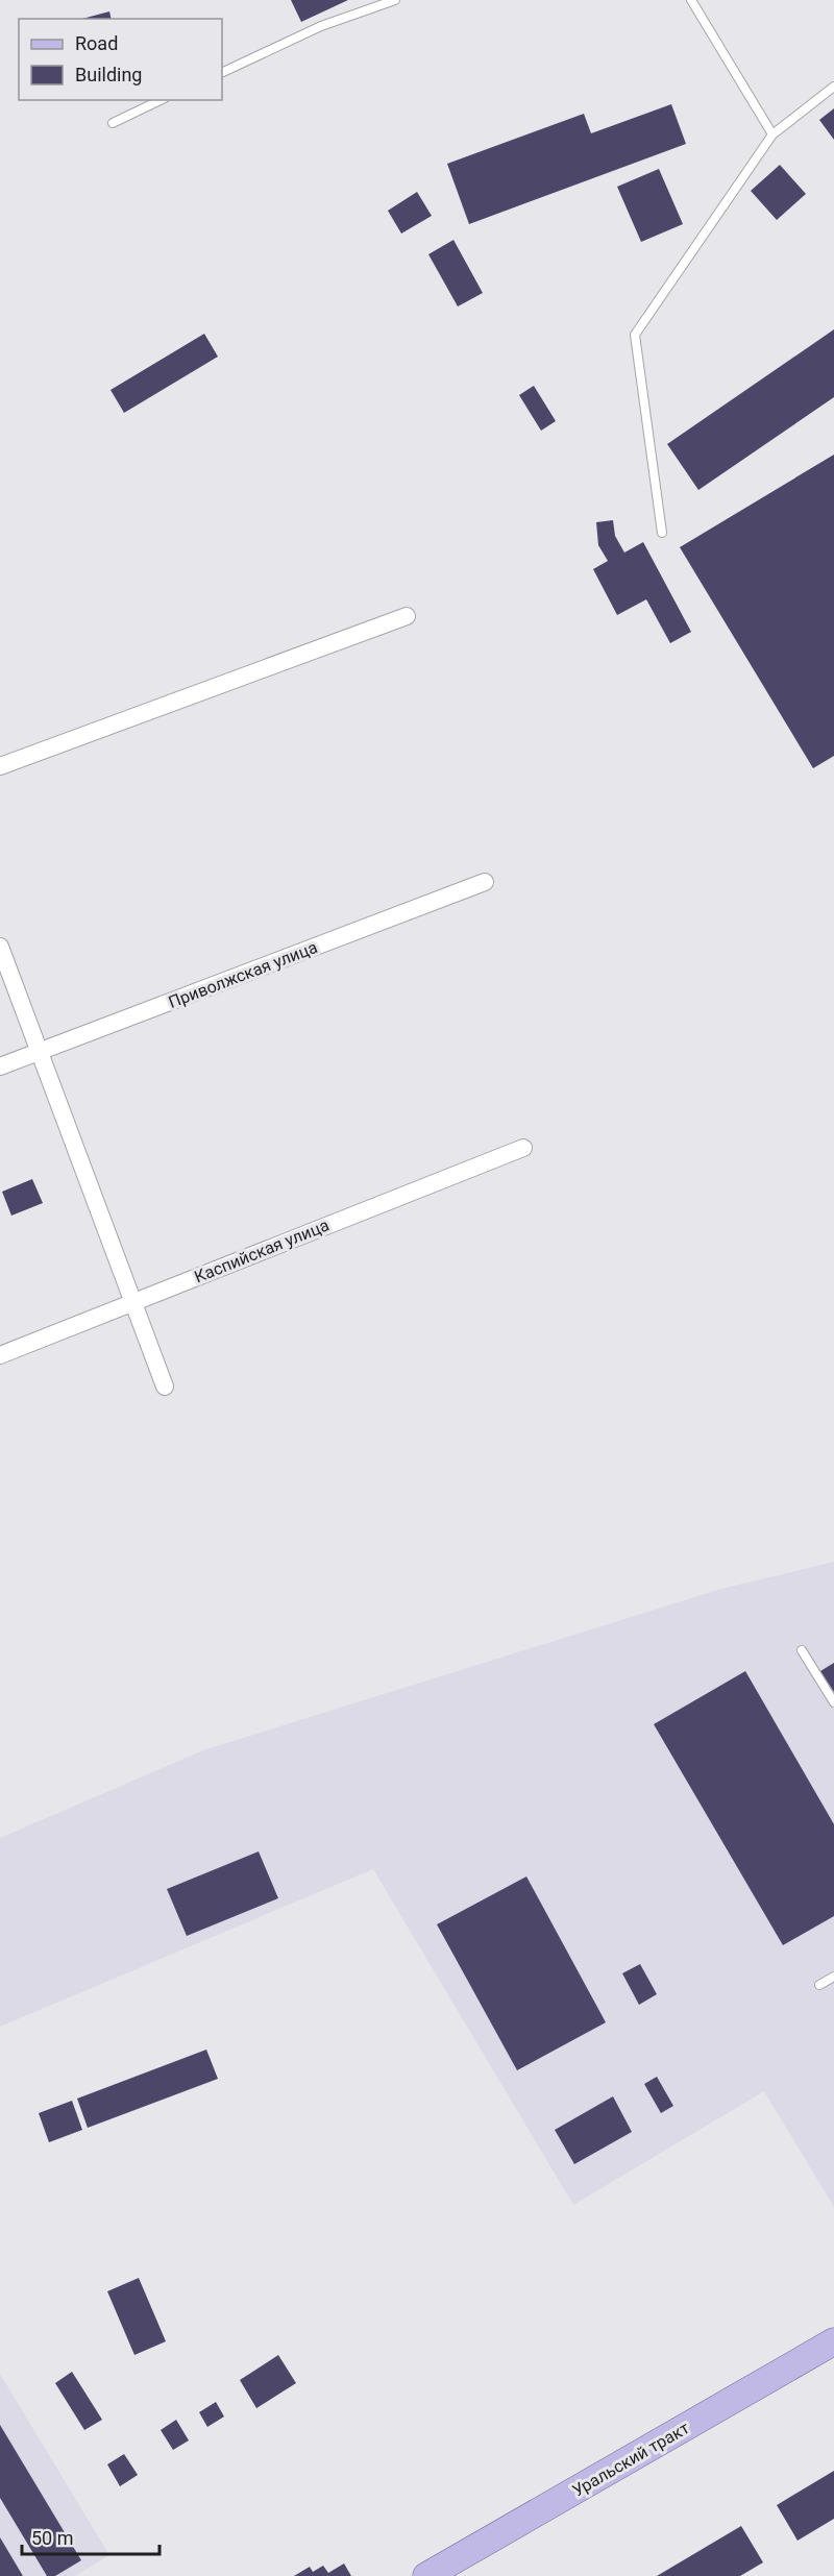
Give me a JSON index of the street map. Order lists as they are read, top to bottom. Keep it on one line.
{"streets":{"main road":["Уральский тракт"],"street":["Приволжская улица","Каспийская улица"]},"legend":["Road","Building"],"scale_bar":"50 m"}
